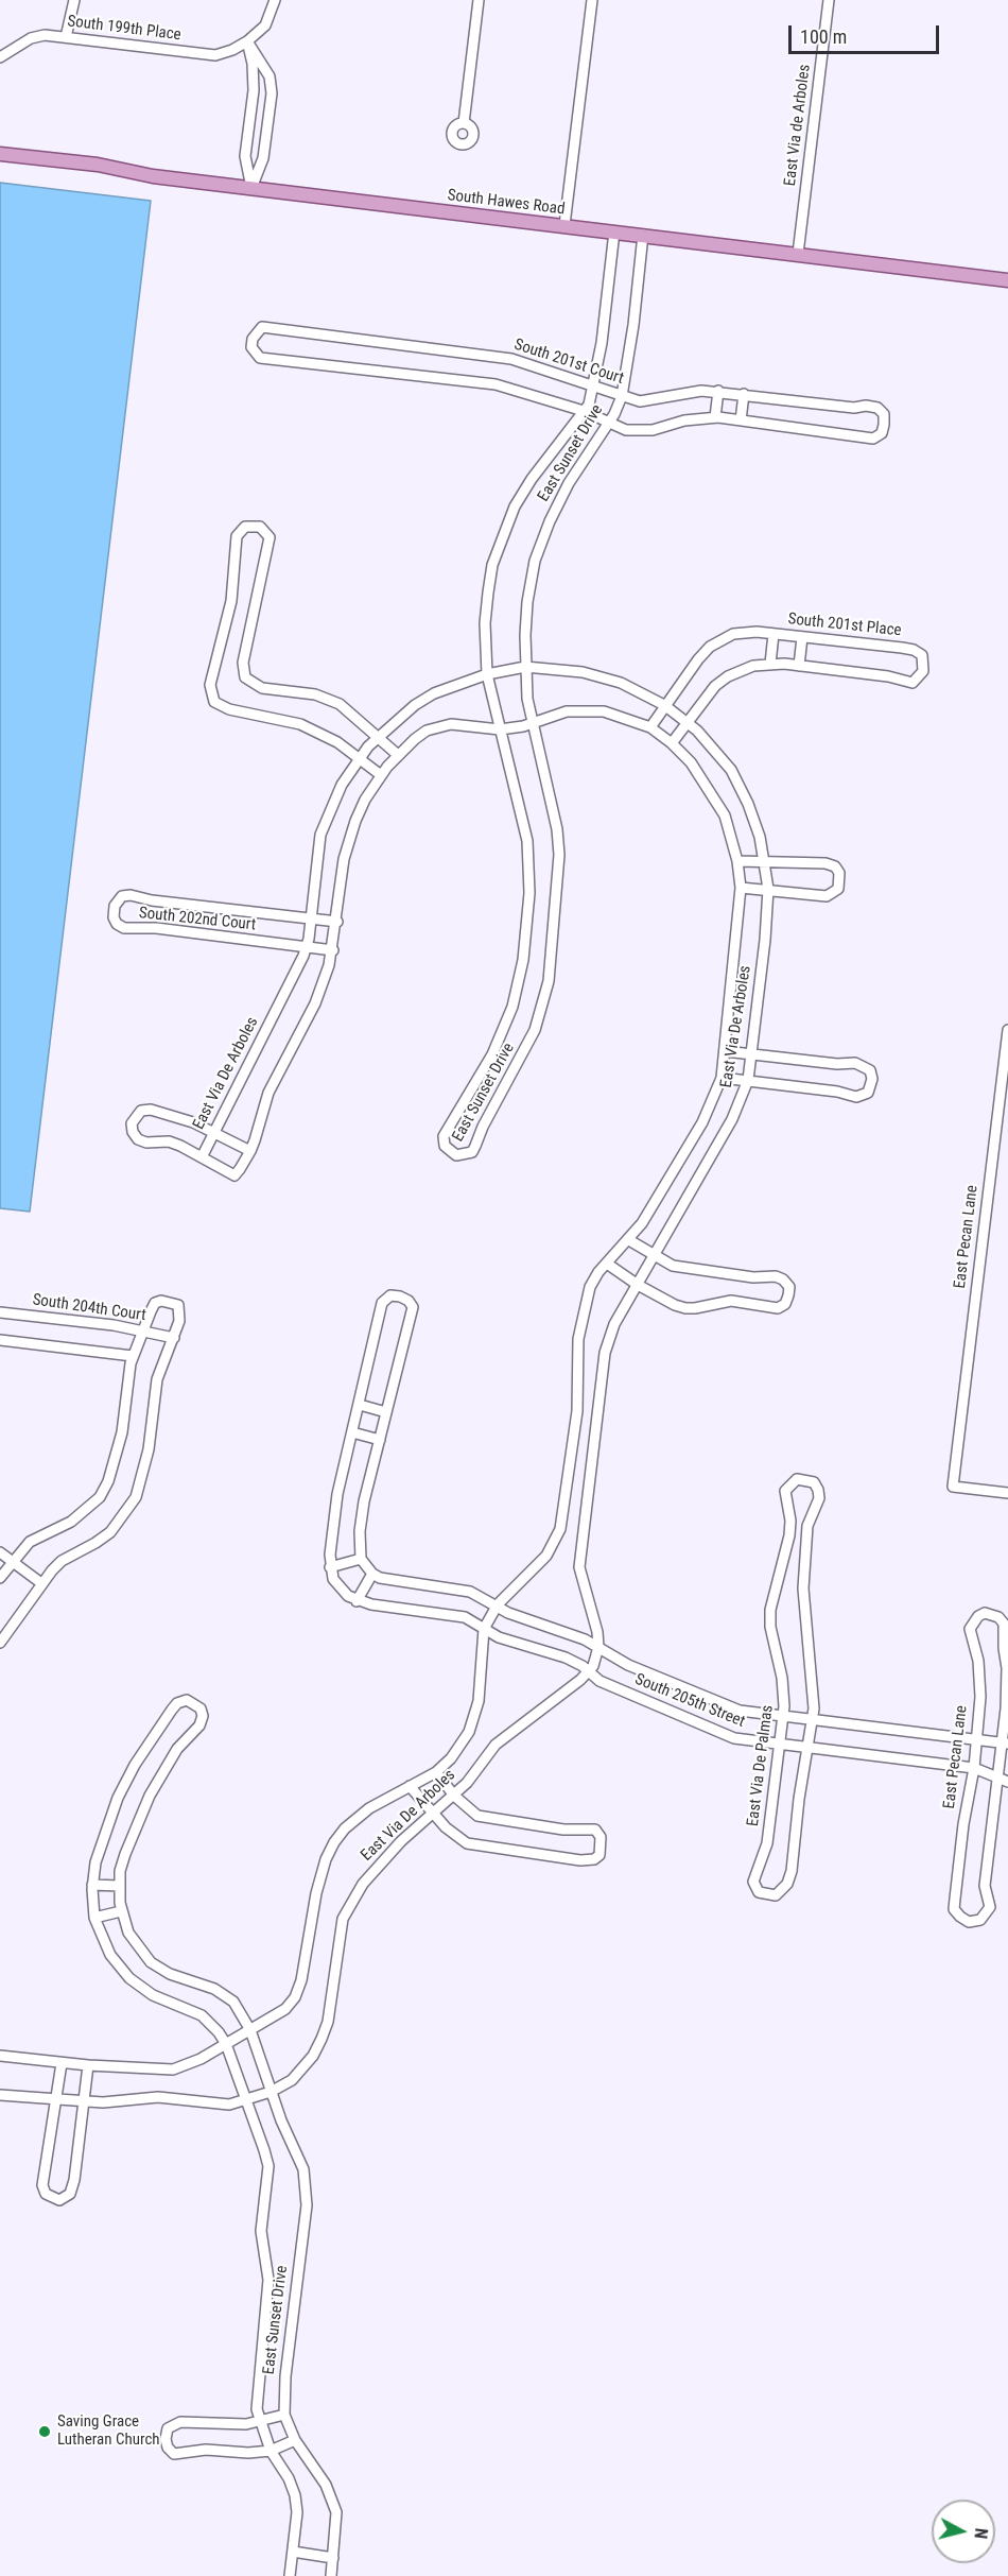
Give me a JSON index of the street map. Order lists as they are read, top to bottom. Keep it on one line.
{"streets":{"main road":["South Hawes Road"],"street":["South 199th Place","East Via de Arboles","South 201st Court","East Sunset Drive","South 201st Place","South 202nd Court","East Via De Arboles","East Pecan Lane","South 204th Court","South 205th Street","East Via De Palmas"]},"crossings":[["East Via de Arboles","South Hawes Road"],["South Hawes Road","East Sunset Drive"],["South 201st Court","East Sunset Drive"],["East Sunset Drive","East Via De Arboles"],["South 201st Place","East Via De Arboles"],["South 202nd Court","East Via De Arboles"],["East Via De Arboles","South 205th Street"],["East Pecan Lane","South 205th Street"],["South 205th Street","East Via De Palmas"]],"places":["Saving Grace Lutheran Church"],"scale_bar":"100 m","north":"right"}
